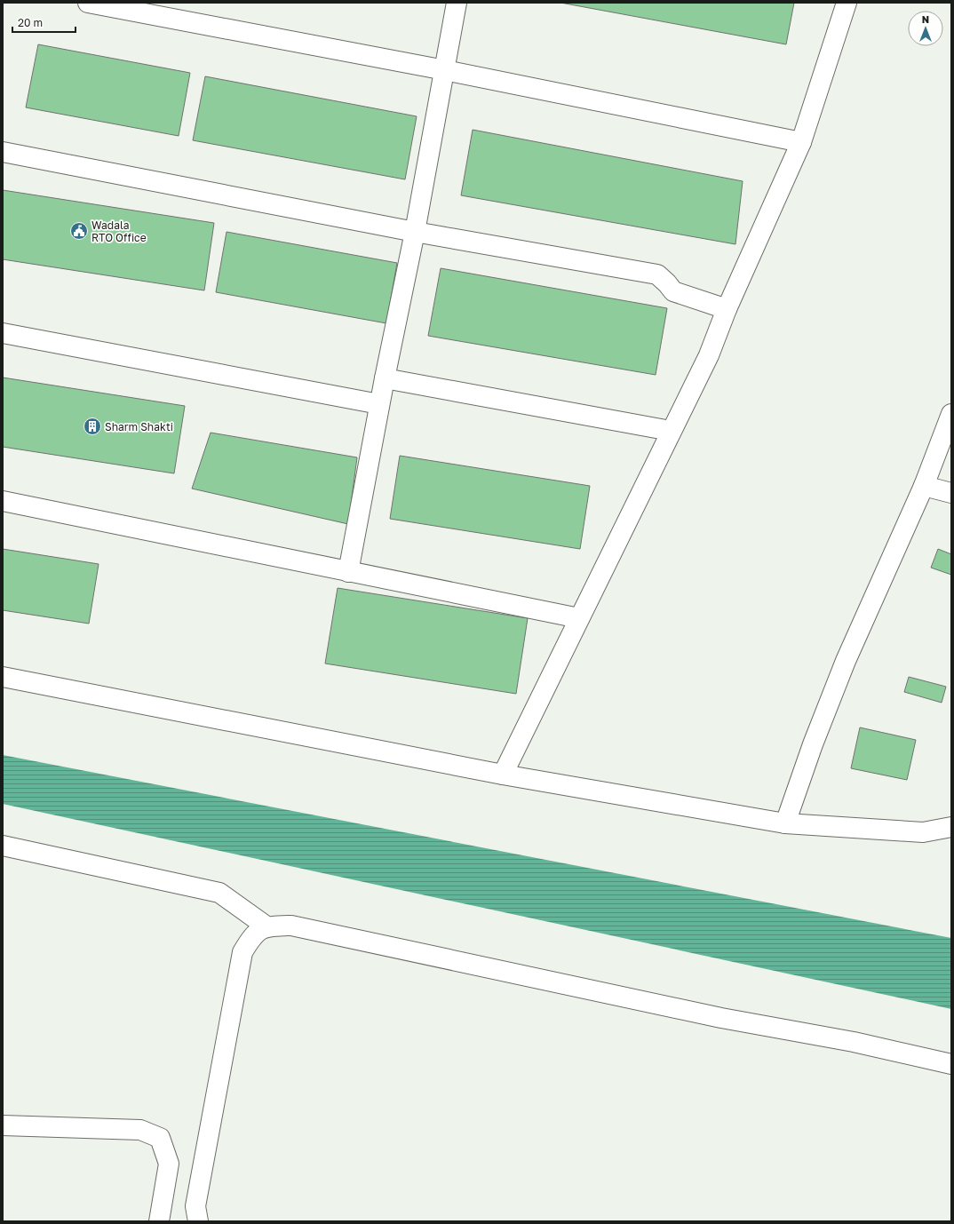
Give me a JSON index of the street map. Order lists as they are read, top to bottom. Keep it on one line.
{"places":{"public building":["Wadala RTO Office"],"building":["Sharm Shakti"]},"scale_bar":"20 m","north":"top"}
